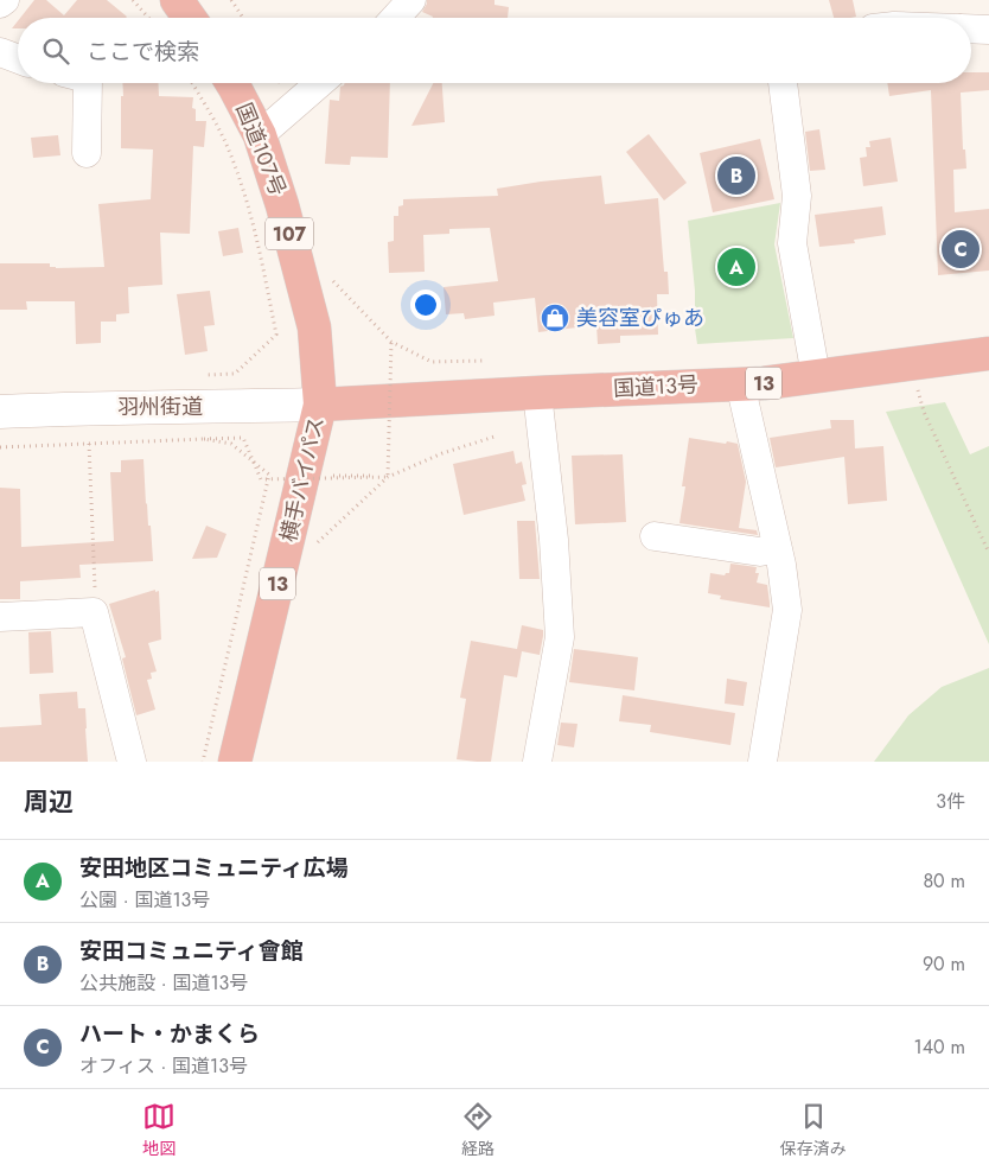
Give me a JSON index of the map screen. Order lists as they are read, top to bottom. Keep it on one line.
{"streets":{"highway":["国道107号","107","13","国道13号","横手バイパス"],"street":["羽州街道"]},"crossings":[["国道107号","国道13号"],["国道107号","羽州街道"],["国道107号","横手バイパス"],["国道13号","羽州街道"],["国道13号","横手バイパス"],["羽州街道","横手バイパス"]],"places":{"shop":["美容室ぴゅあ"]},"page":{"search":"ここで検索","pins":["B","C","A"],"heading":["周辺","3件"],"list":[{"mark":"A","name":"安田地区コミュニティ広場","note":"公園 · 国道13号","value":"80 m"},{"mark":"B","name":"安田コミュニティ會館","note":"公共施設 · 国道13号","value":"90 m"},{"mark":"C","name":"ハート・かまくら","note":"オフィス · 国道13号","value":"140 m"}],"nav":["地図","経路","保存済み"]}}
